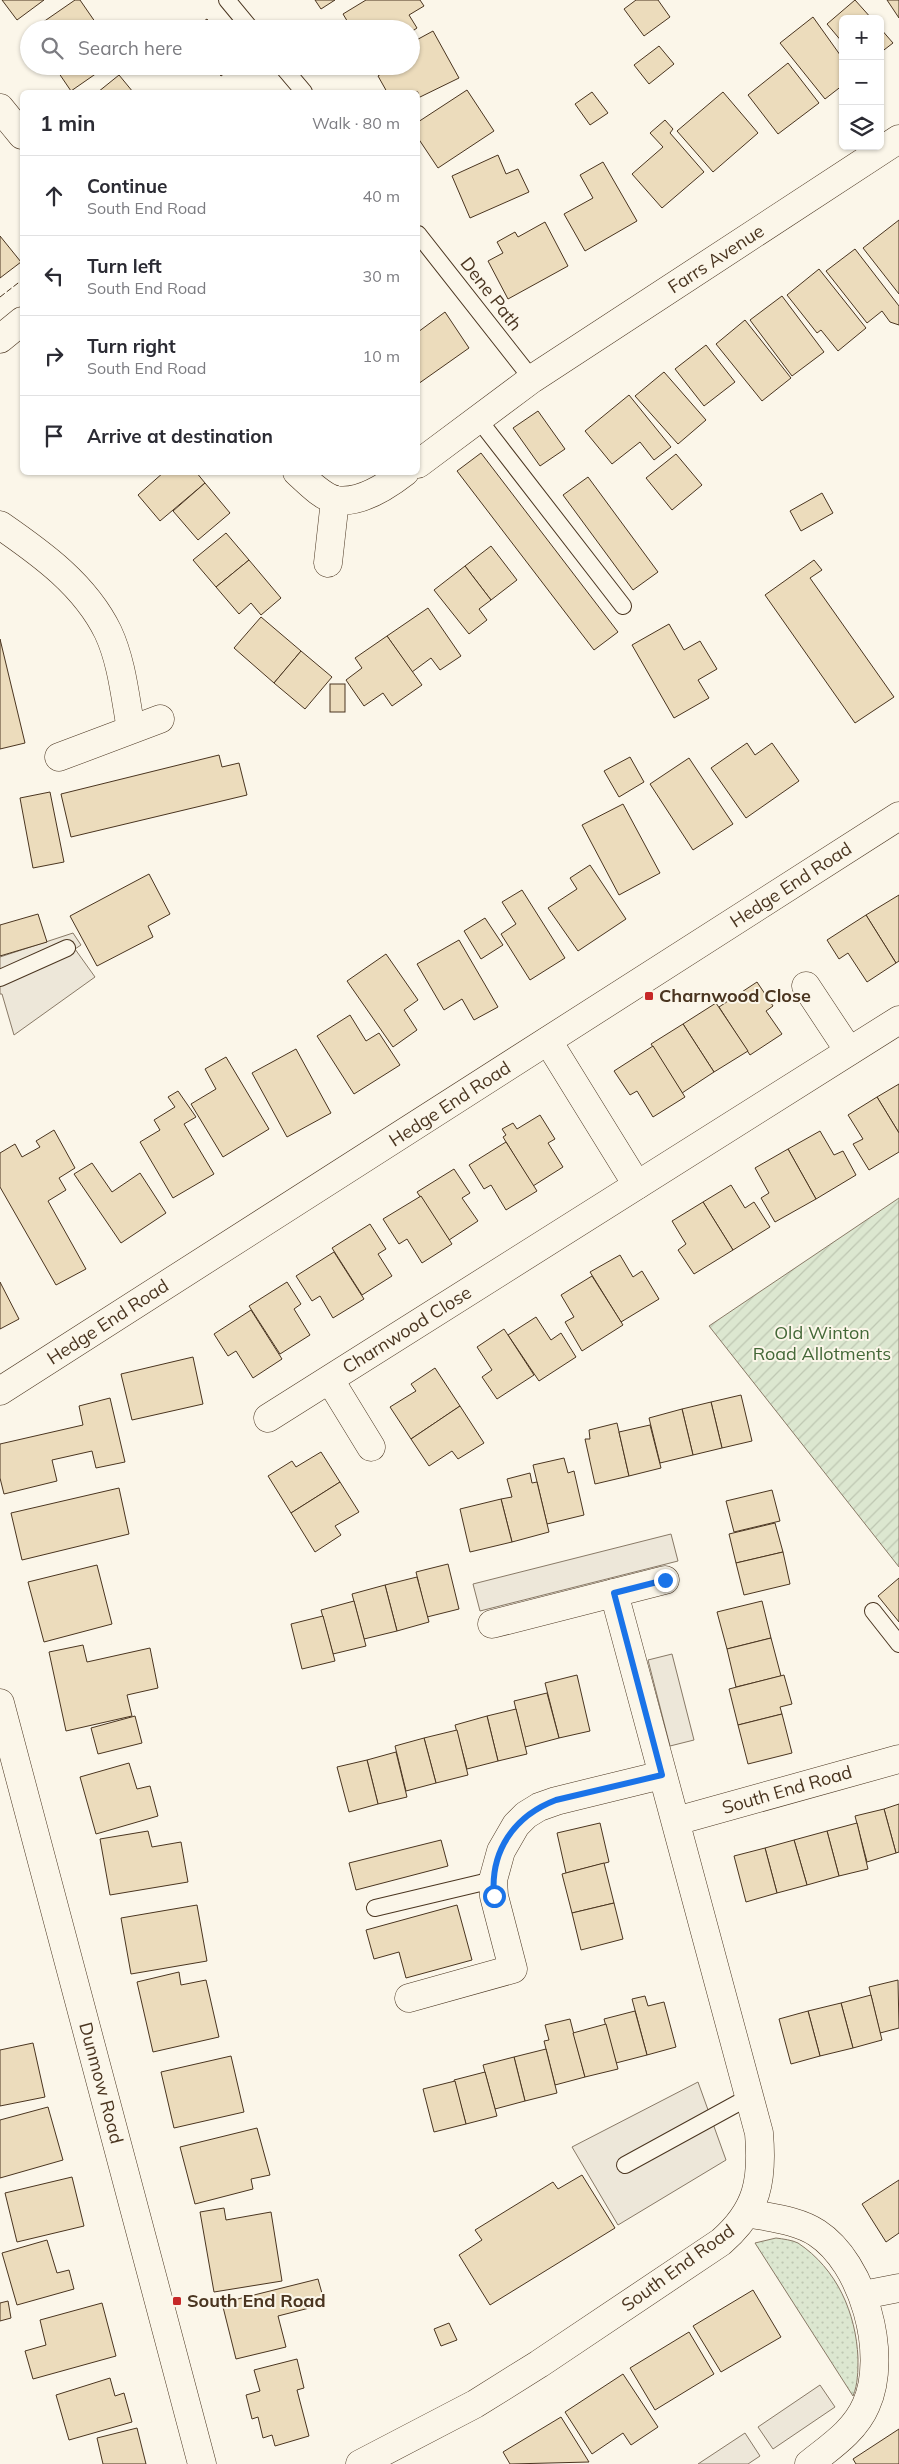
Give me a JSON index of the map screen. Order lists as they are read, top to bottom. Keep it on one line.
{"streets":{"street":["Farrs Avenue","Hedge End Road","Charnwood Close","South End Road","Dunmow Road"],"lane":["Dene Path"]},"crossings":[["Farrs Avenue","Dene Path"]],"parks":["Old Winton Road Allotments"],"places":{"transit":["Charnwood Close","South End Road"]},"page":{"map_buttons":["+","−"],"search":"Search here","heading":["1 min","Walk · 80 m"],"list":[["Continue","South End Road","40 m"],["Turn left","South End Road","30 m"],["Turn right","South End Road","10 m"],"Arrive at destination"]}}
